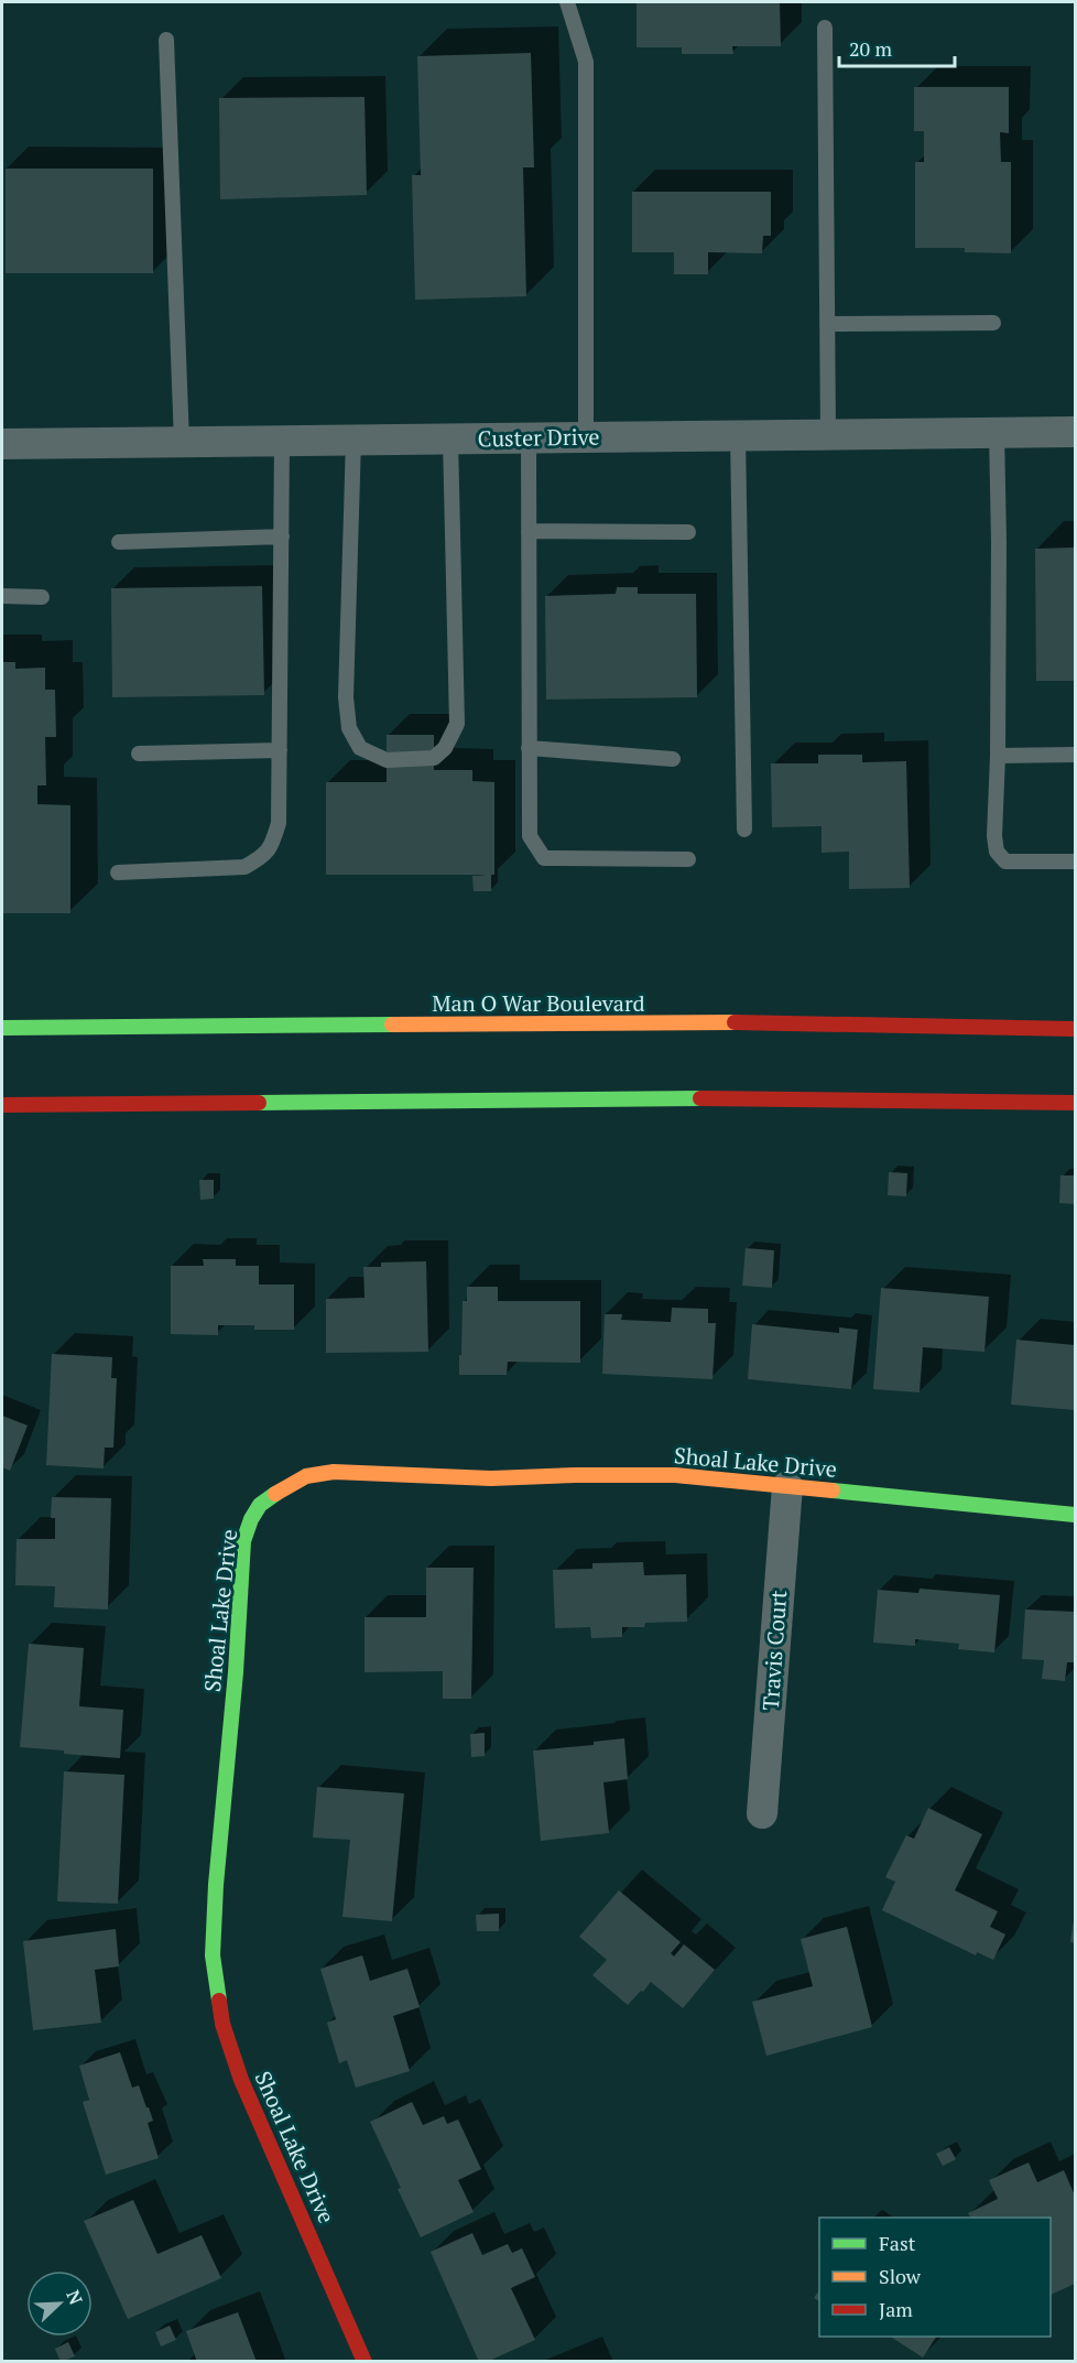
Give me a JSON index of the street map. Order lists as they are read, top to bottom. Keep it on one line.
{"streets":{"main road":["Man O War Boulevard","Shoal Lake Drive"],"street":["Custer Drive","Travis Court"]},"crossings":[["Shoal Lake Drive","Travis Court"]],"legend":["Fast","Slow","Jam"],"scale_bar":"20 m","north":"top right"}
